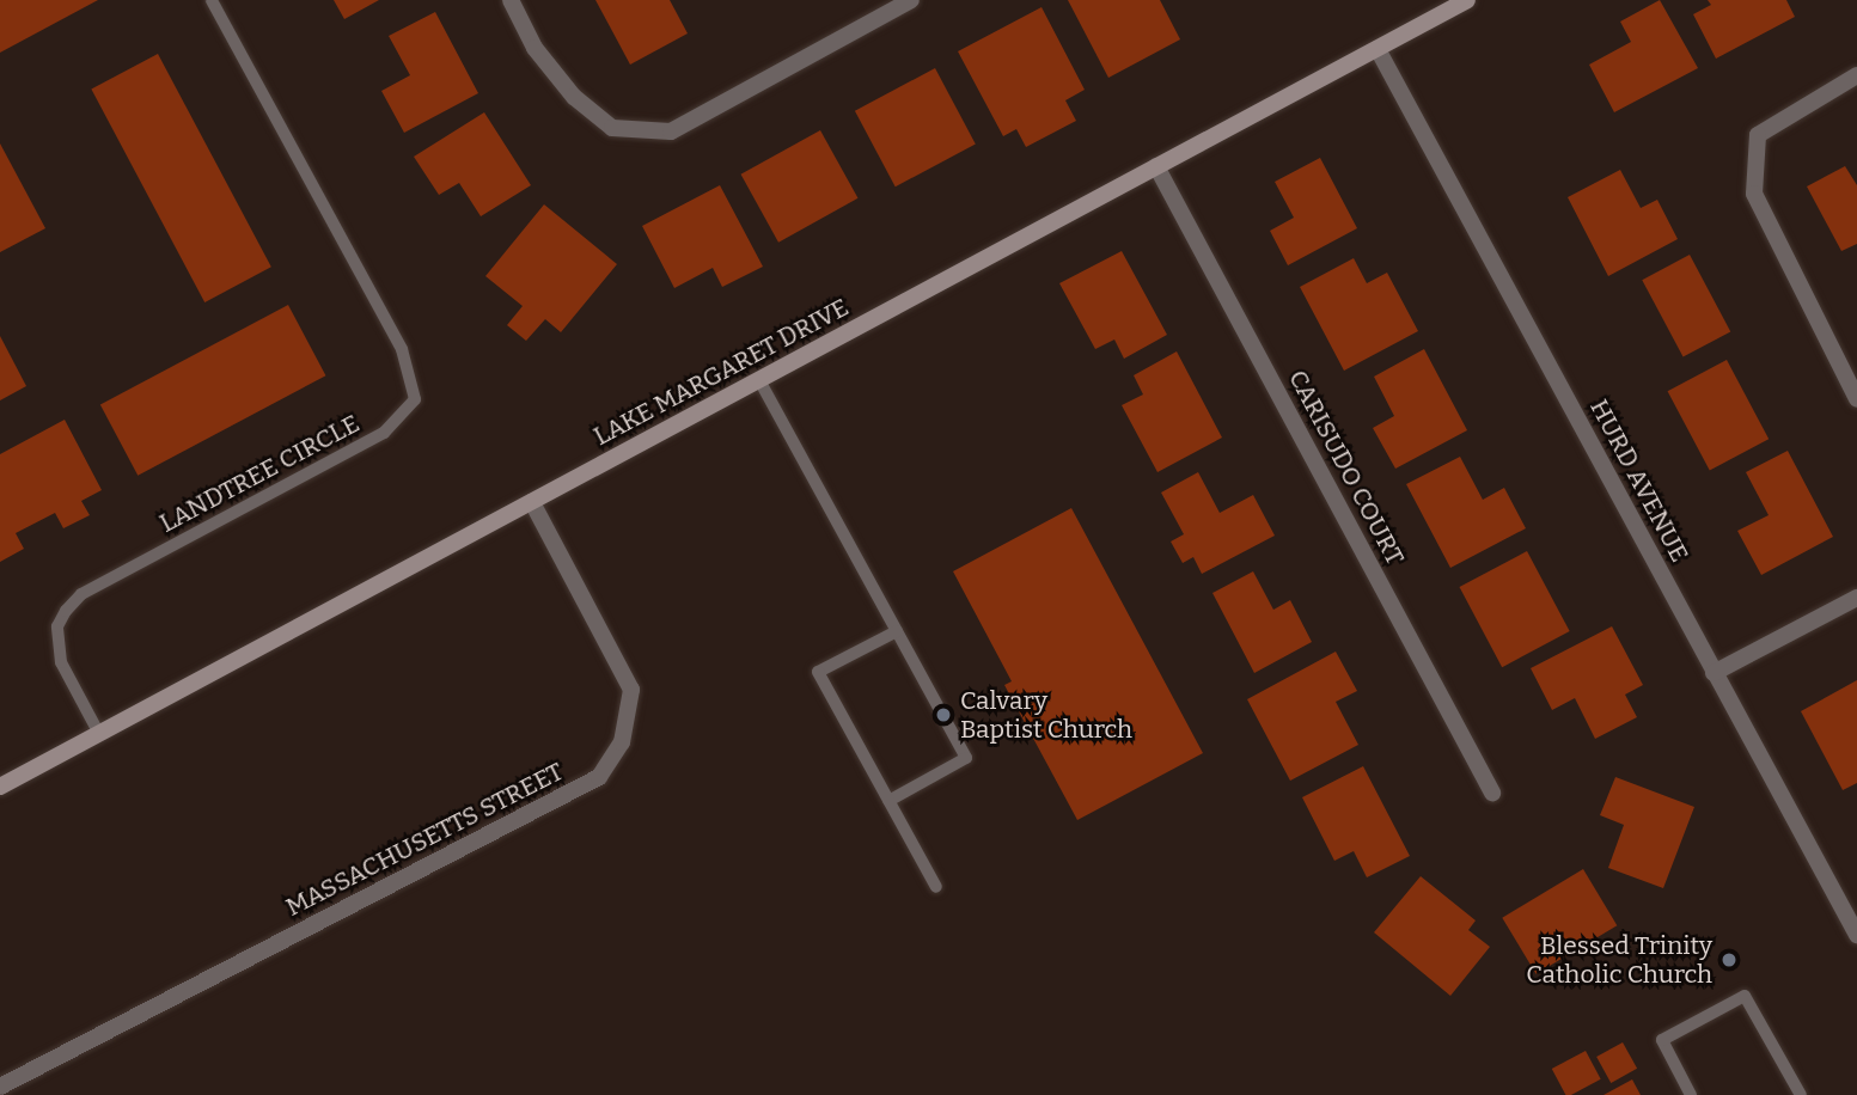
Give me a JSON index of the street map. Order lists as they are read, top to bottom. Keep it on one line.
{"streets":{"street":["LAKE MARGARET DRIVE","CARISUDO COURT","HURD AVENUE","MASSACHUSETTS STREET"],"lane":["LANDTREE CIRCLE"]},"crossings":[["LAKE MARGARET DRIVE","CARISUDO COURT"],["LAKE MARGARET DRIVE","LANDTREE CIRCLE"],["LAKE MARGARET DRIVE","HURD AVENUE"],["LAKE MARGARET DRIVE","MASSACHUSETTS STREET"]],"places":["Calvary Baptist Church","Blessed Trinity Catholic Church"]}
